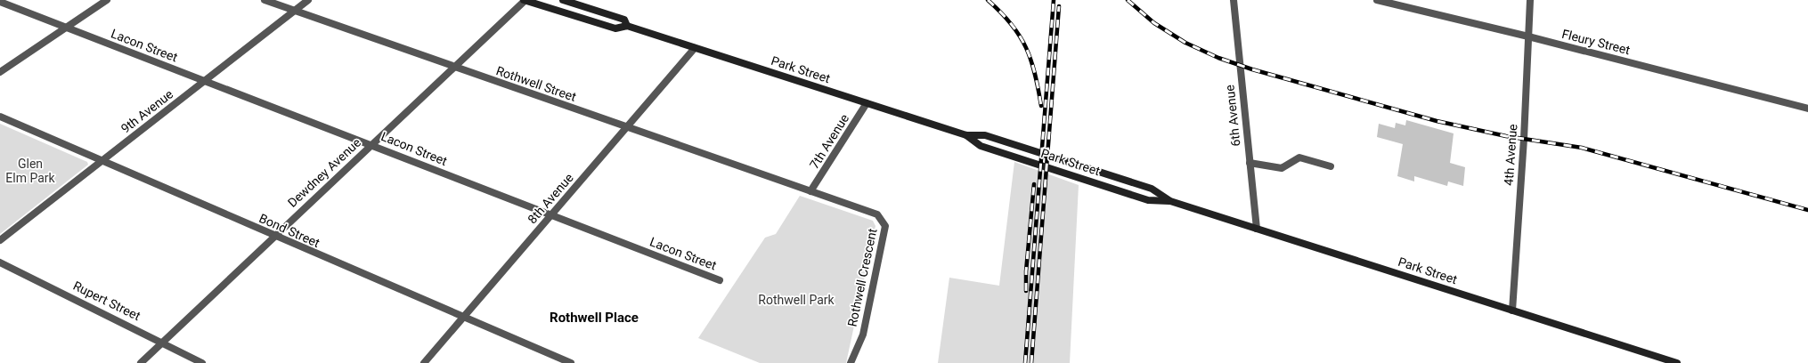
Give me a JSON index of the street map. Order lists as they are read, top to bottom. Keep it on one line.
{"streets":{"main road":["Park Street"],"street":["Fleury Street","Lacon Street","Rothwell Street","9th Avenue","6th Avenue","7th Avenue","4th Avenue","Dewdney Avenue","8th Avenue","Bond Street","Rothwell Crescent","Rupert Street"]},"crossings":[["Fleury Street","4th Avenue"],["Lacon Street","9th Avenue"],["Lacon Street","Dewdney Avenue"],["Lacon Street","8th Avenue"],["Park Street","6th Avenue"],["Park Street","7th Avenue"],["Park Street","4th Avenue"],["Park Street","Dewdney Avenue"],["Park Street","8th Avenue"],["Rothwell Street","9th Avenue"],["Rothwell Street","Dewdney Avenue"],["Rothwell Street","8th Avenue"],["Rothwell Street","Rothwell Crescent"],["9th Avenue","Bond Street"],["7th Avenue","Rothwell Crescent"],["Dewdney Avenue","Bond Street"],["Dewdney Avenue","Rupert Street"],["8th Avenue","Bond Street"]],"districts":["Rothwell Place"],"parks":["Glen Elm Park","Rothwell Park"]}
